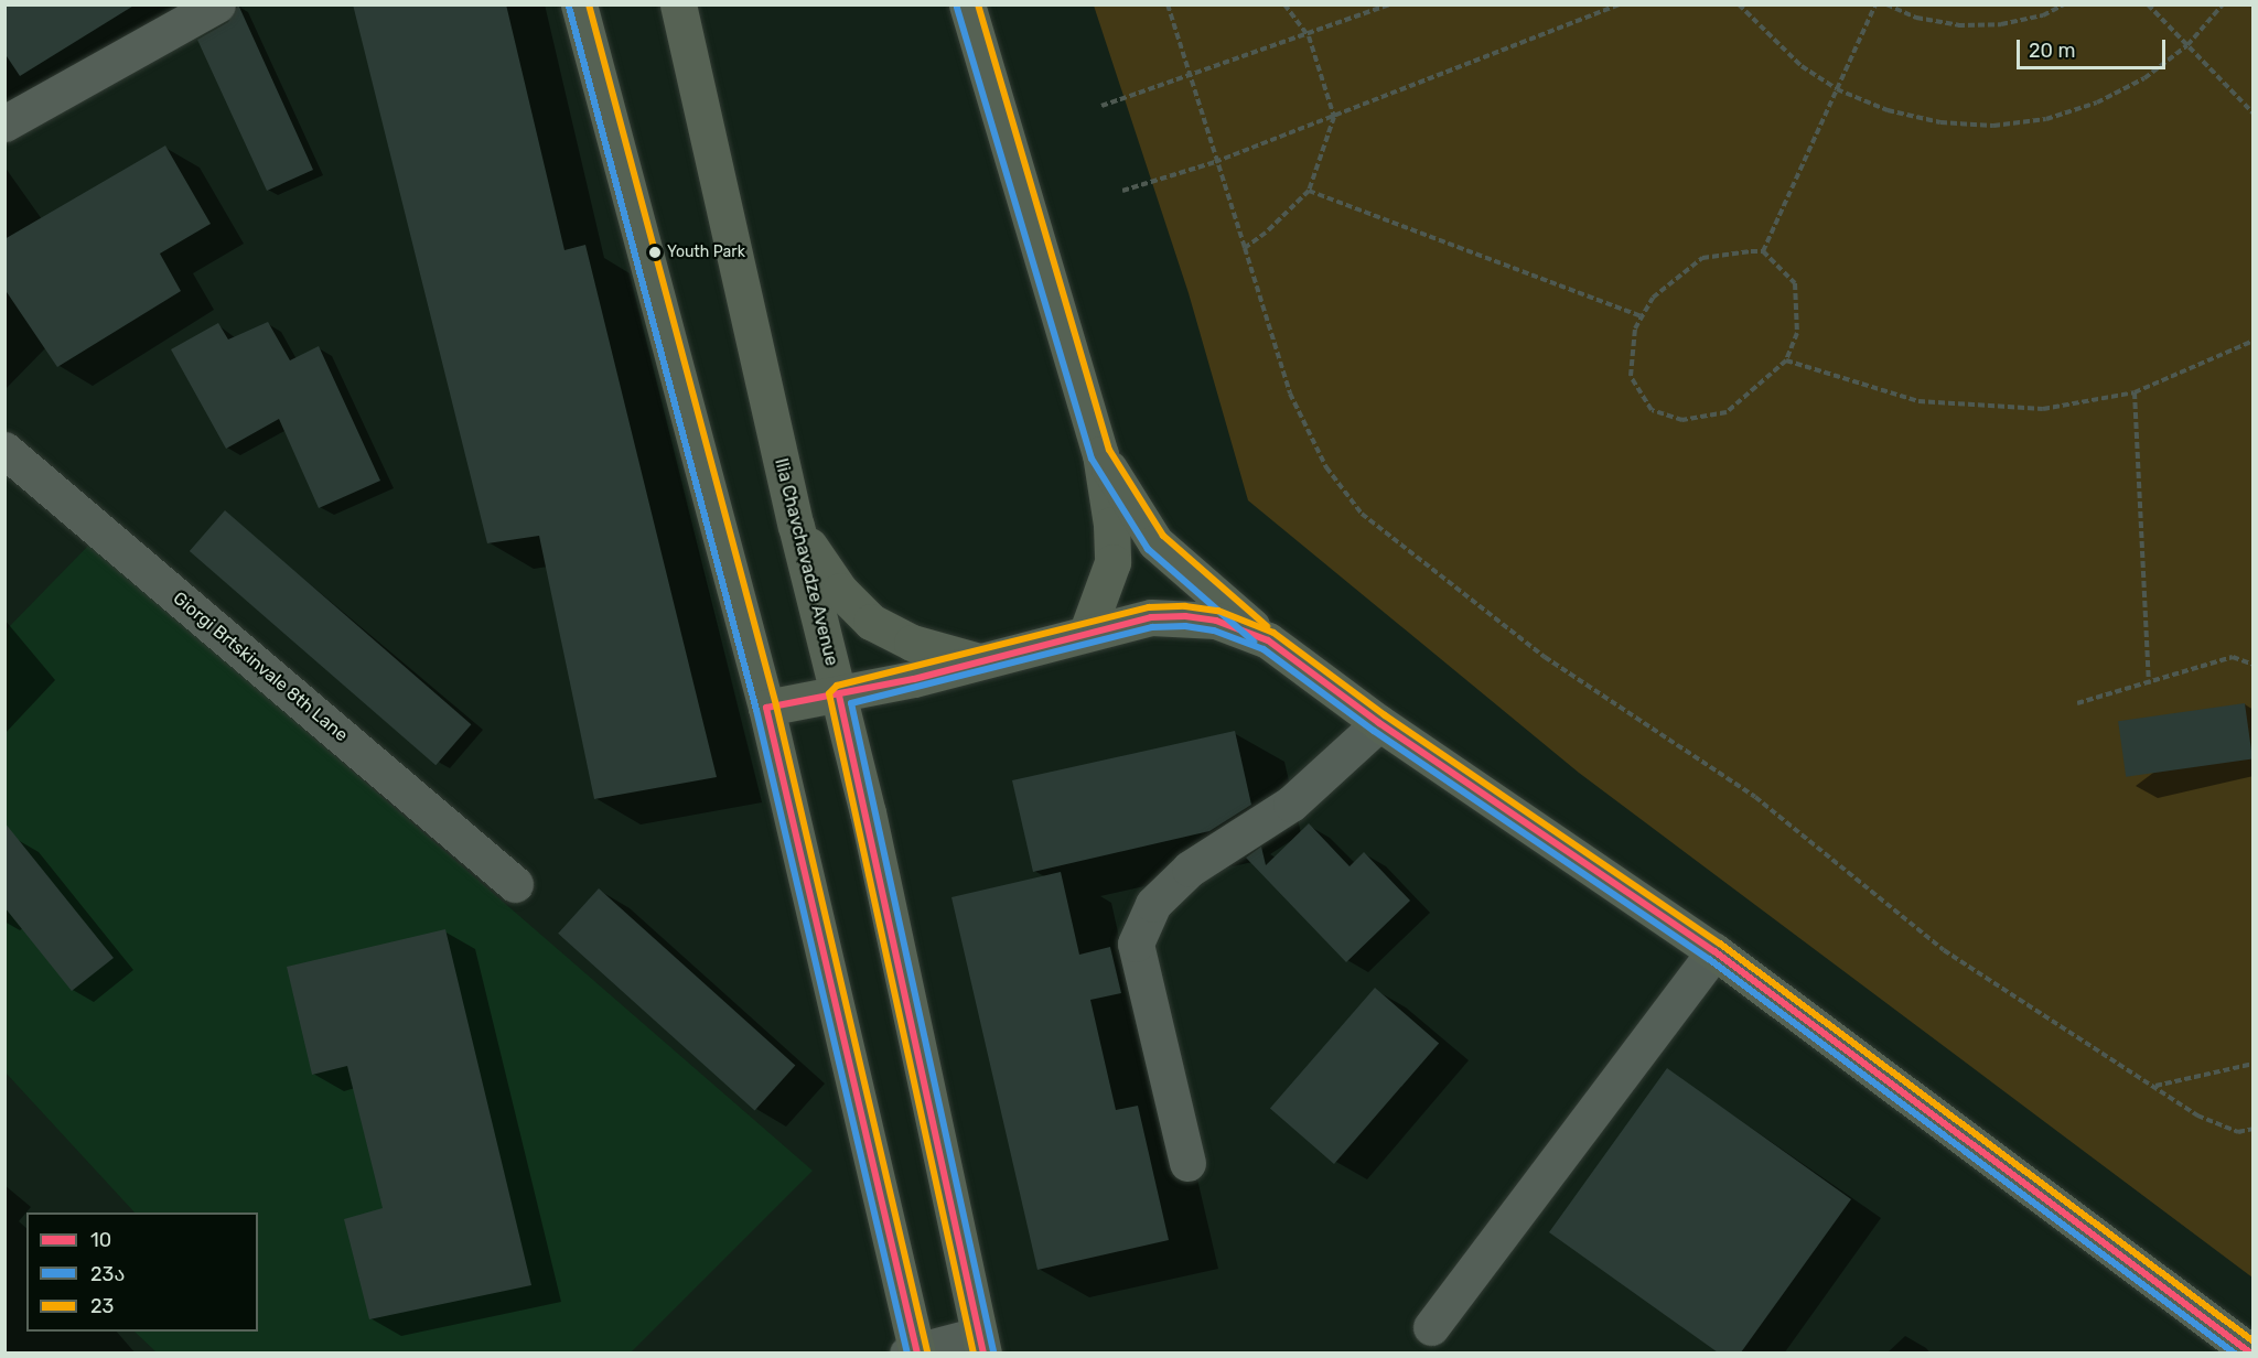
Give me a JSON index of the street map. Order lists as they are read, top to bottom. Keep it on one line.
{"streets":{"main road":["Ilia Chavchavadze Avenue"],"street":["Giorgi Brtskinvale 8th Lane"]},"places":["Youth Park"],"lines":["transit line 23","transit line 23ა","transit line 10"],"legend":["10","23ა","23"],"scale_bar":"20 m"}
